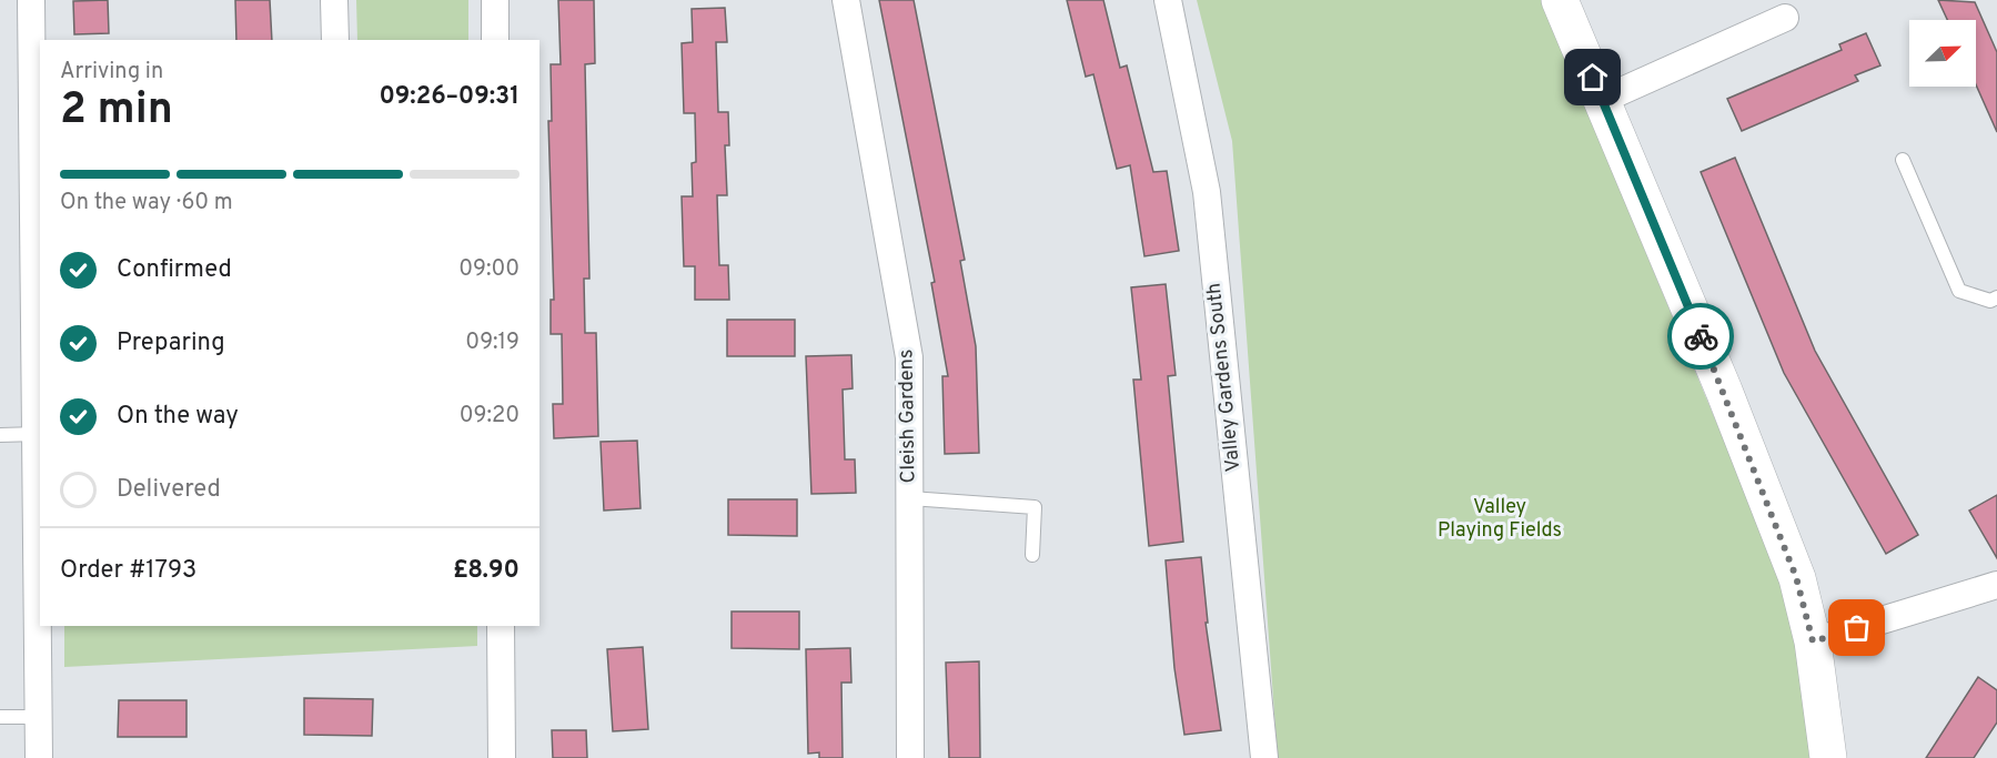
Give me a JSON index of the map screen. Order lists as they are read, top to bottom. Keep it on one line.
{"streets":{"street":["Valley Gardens South","Cleish Gardens"]},"parks":["Valley Playing Fields"],"north":"top right","page":{"heading":["2 min","Arriving in","09:26–09:31"],"panel":["Order #1793","£8.90"],"bar":"On the way · 60 m","list":[["Confirmed","09:00"],["Preparing","09:19"],["On the way","09:20"],"Delivered"]}}
